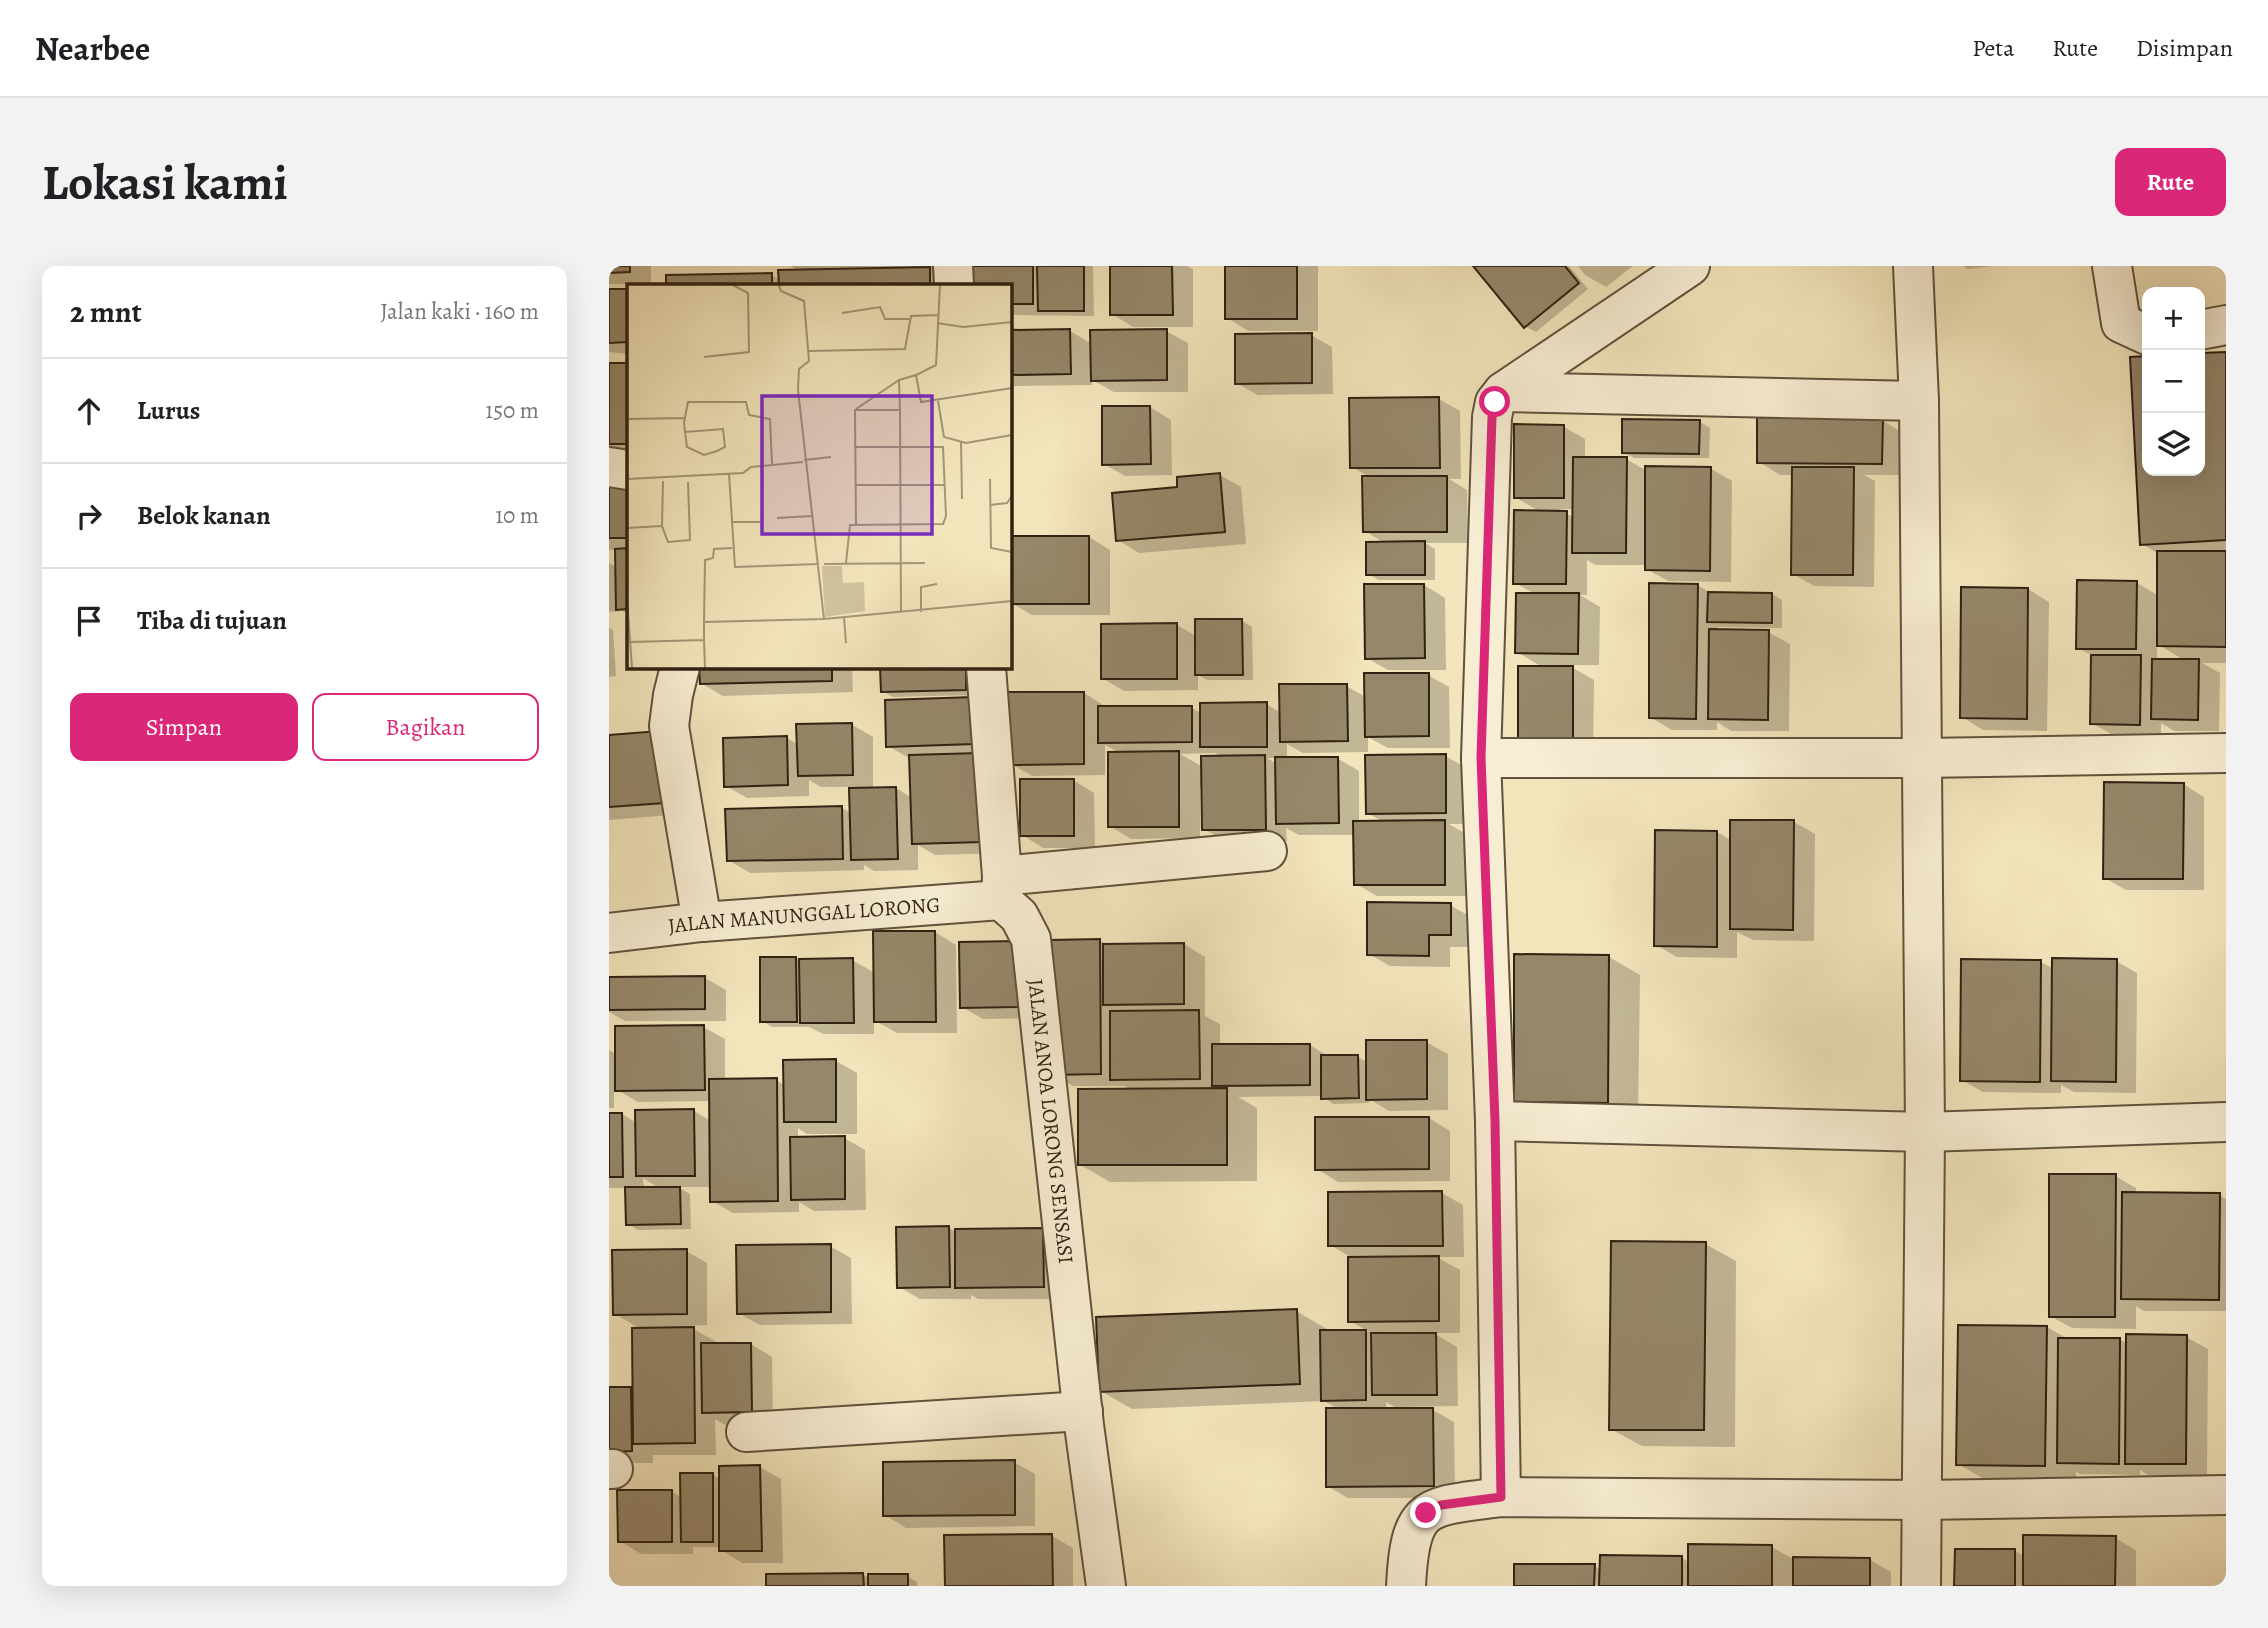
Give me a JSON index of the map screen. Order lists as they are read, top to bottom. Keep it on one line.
{"streets":{"street":["JALAN MANUNGGAL LORONG","JALAN ANOA LORONG SENSASI"]},"crossings":[["JALAN MANUNGGAL LORONG","JALAN ANOA LORONG SENSASI"]],"page":{"header":"Nearbee","nav":["Peta","Rute","Disimpan"],"buttons":["Rute",["Simpan","Bagikan"]],"title":"Lokasi kami","heading":["2 mnt","Jalan kaki · 160 m"],"map_buttons":["+","−"],"list":[["Lurus","150 m"],["Belok kanan","10 m"],"Tiba di tujuan"]}}
